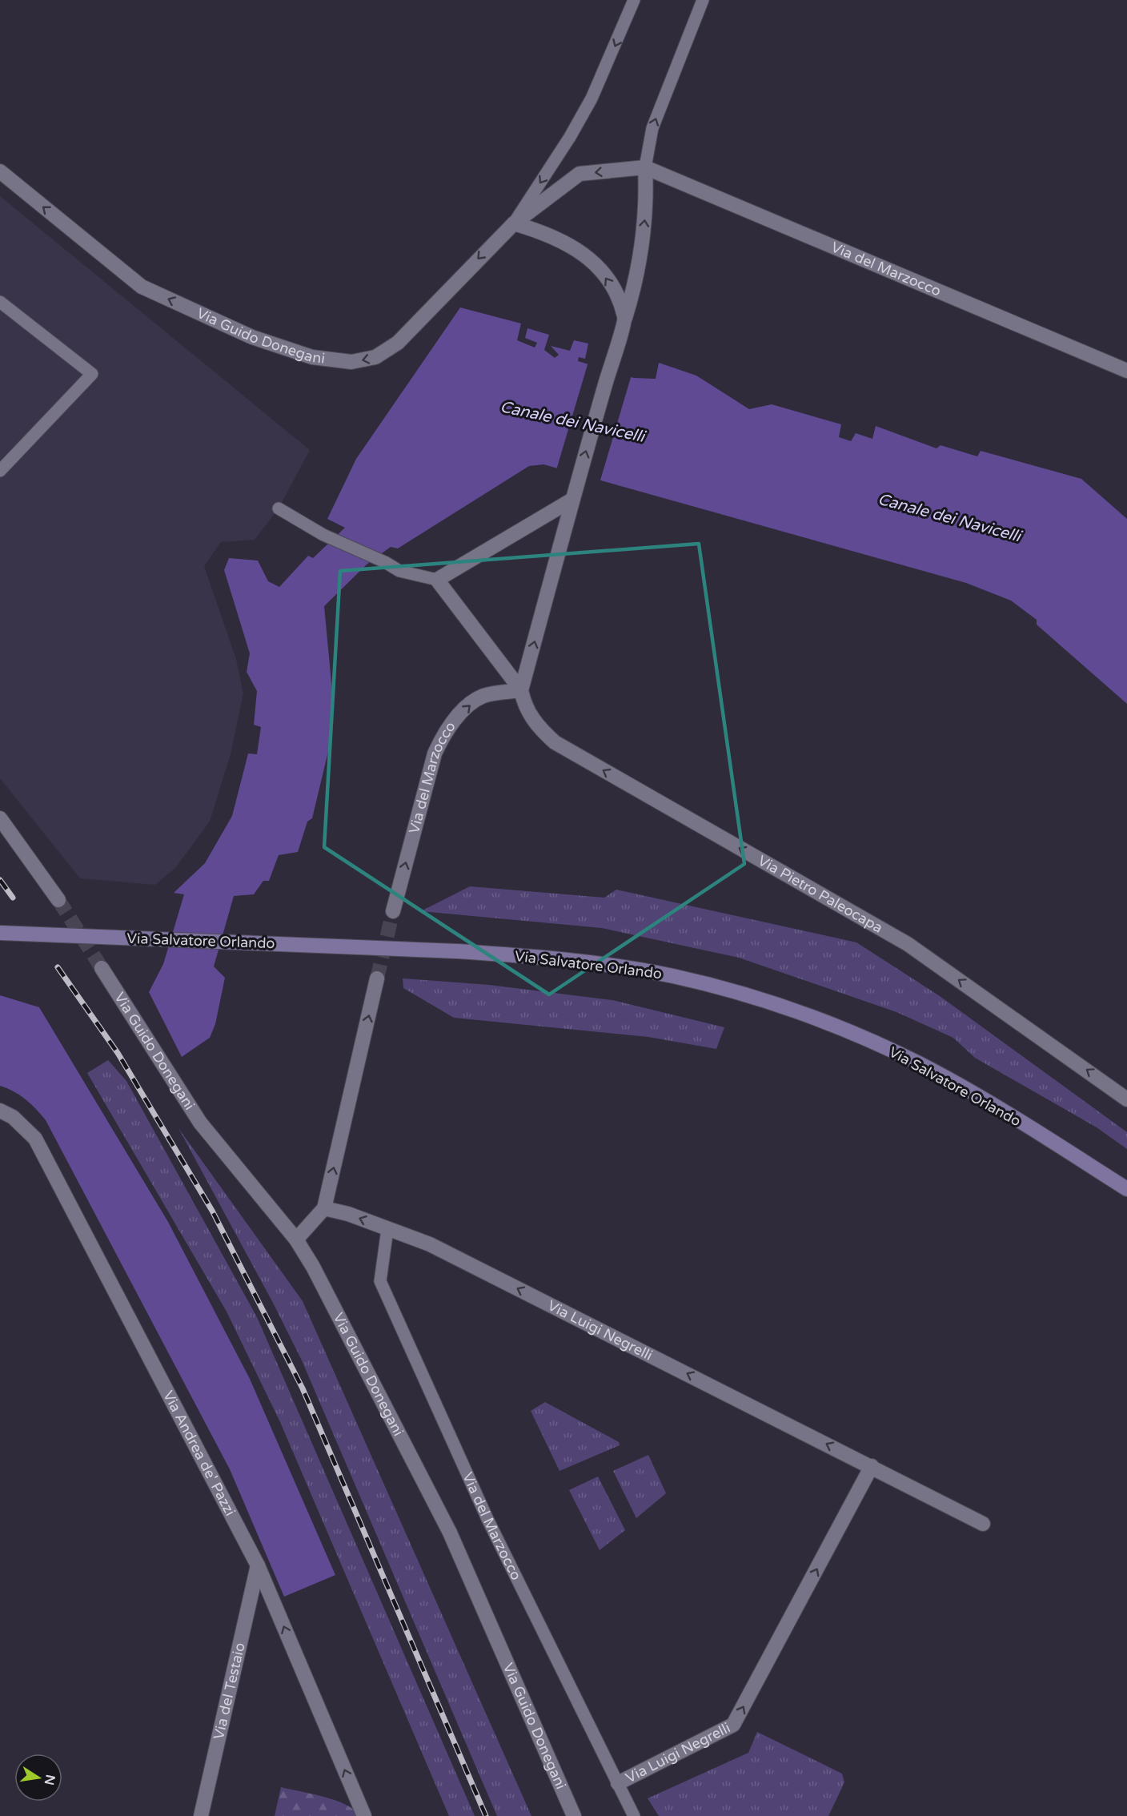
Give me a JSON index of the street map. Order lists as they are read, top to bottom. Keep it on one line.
{"streets":{"main road":["Via Salvatore Orlando"],"street":["Via del Marzocco","Via Guido Donegani","Via Pietro Paleocapa","Via Luigi Negrelli","Via Andrea de' Pazzi","Via del Testaio"]},"crossings":[["Via del Marzocco","Via Guido Donegani"],["Via del Marzocco","Via Pietro Paleocapa"],["Via del Marzocco","Via Luigi Negrelli"],["Via Andrea de' Pazzi","Via del Testaio"]],"one_way":["Via Pietro Paleocapa"],"water":["Canale dei Navicelli"],"north":"right"}
